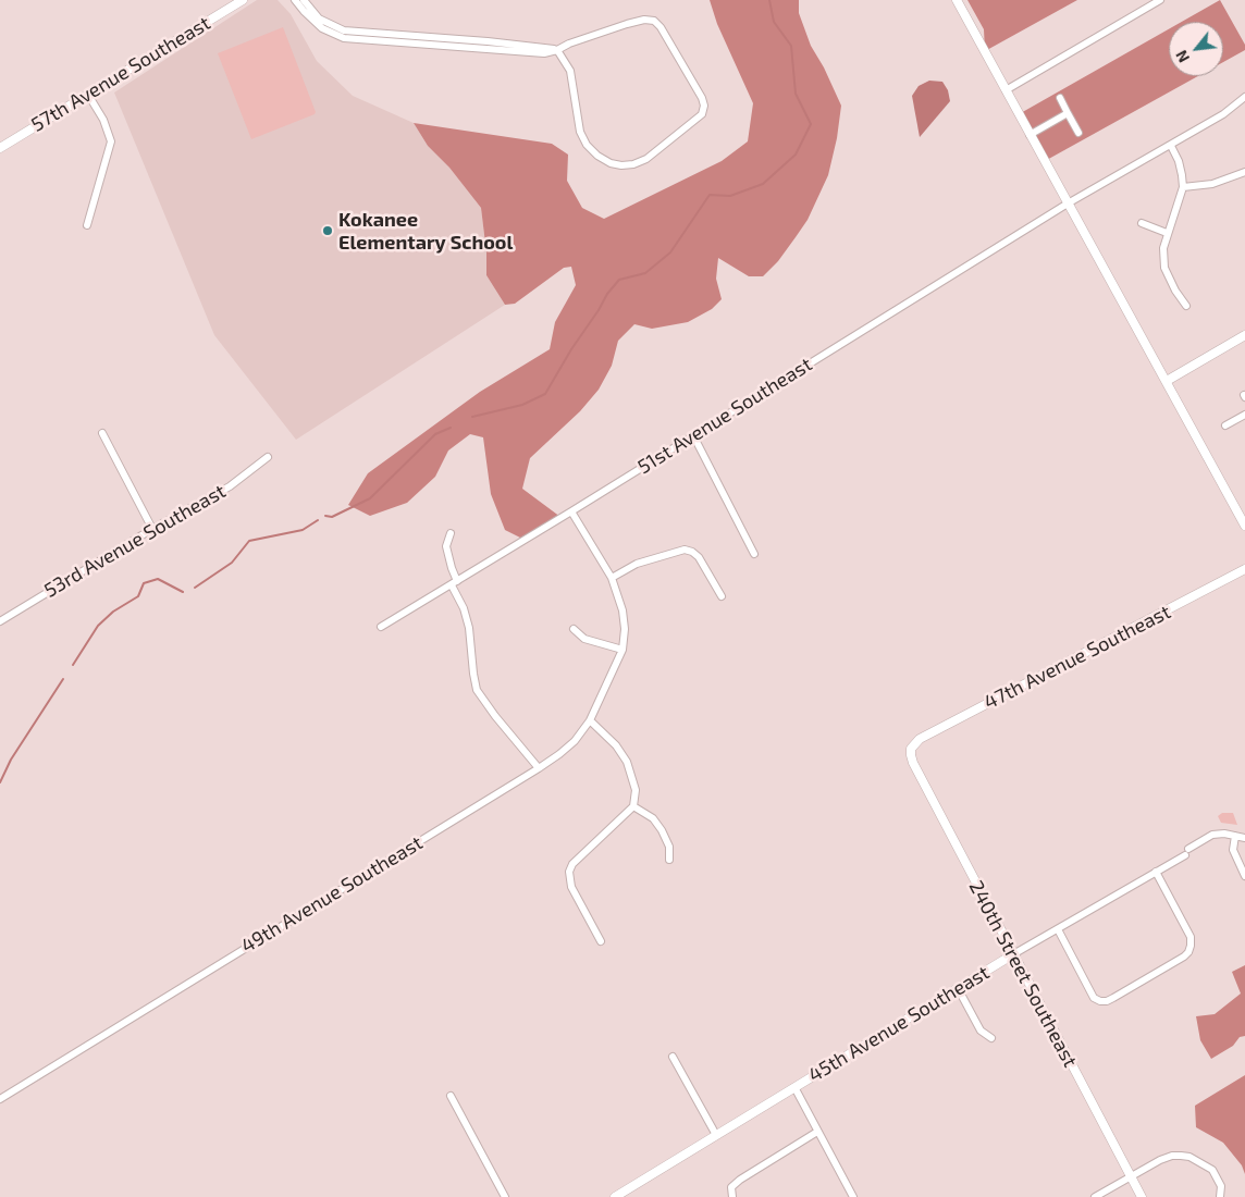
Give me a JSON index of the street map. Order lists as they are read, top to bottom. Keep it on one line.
{"streets":{"street":["57th Avenue Southeast","51st Avenue Southeast","53rd Avenue Southeast","47th Avenue Southeast","49th Avenue Southeast","240th Street Southeast","45th Avenue Southeast"]},"crossings":[["47th Avenue Southeast","240th Street Southeast"],["240th Street Southeast","45th Avenue Southeast"]],"places":["Kokanee Elementary School"],"north":"bottom left"}
